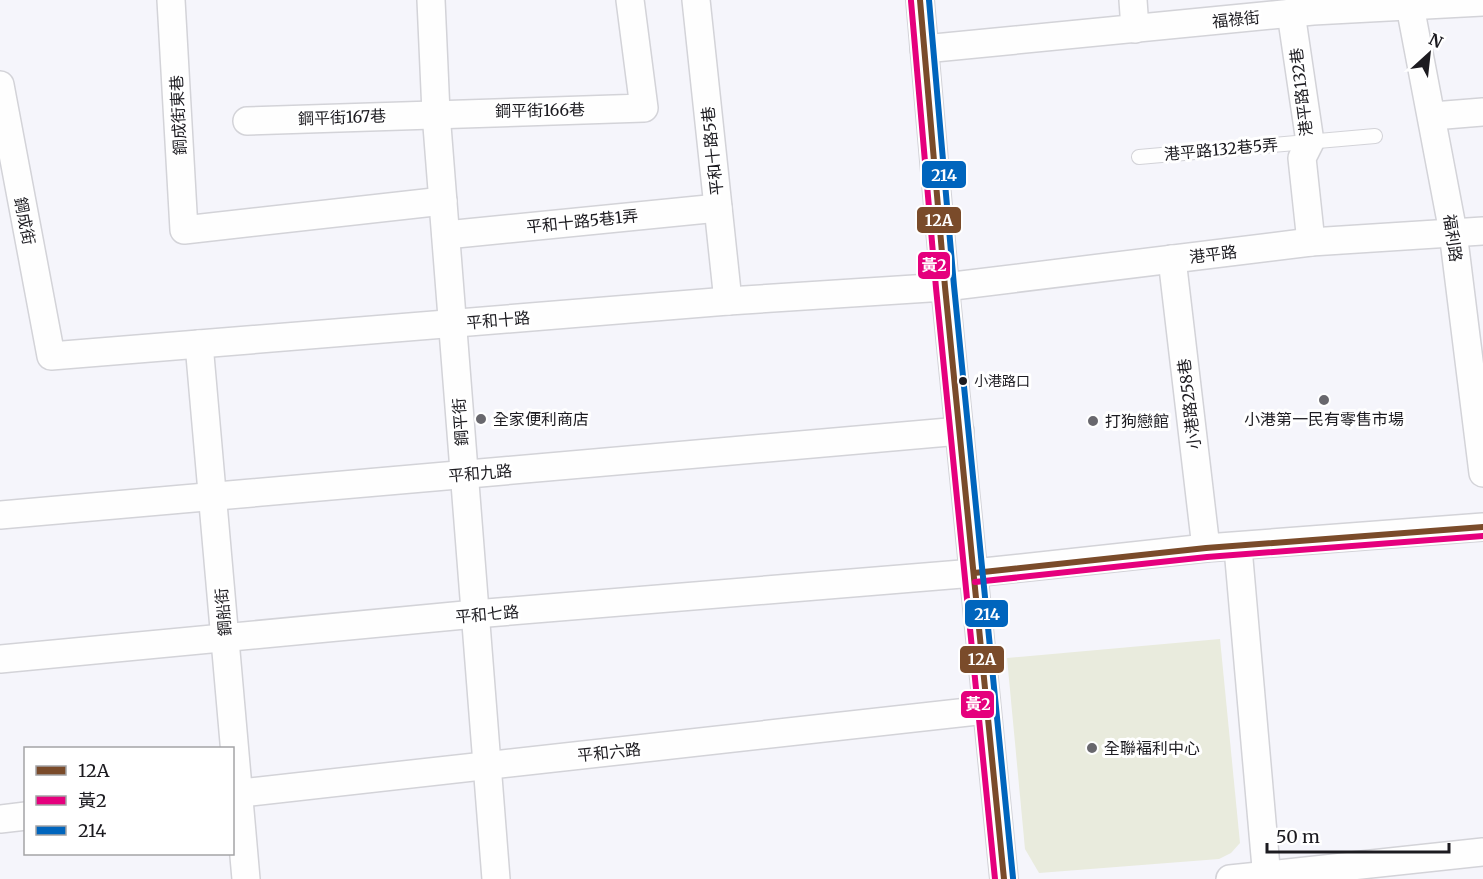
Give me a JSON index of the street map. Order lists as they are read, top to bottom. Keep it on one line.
{"streets":{"street":["福祿街","港平路132巷","鋼平街166巷","鋼成街東巷","鋼平街167巷","平和十路5巷","鋼成街","平和十路5巷1弄","福利路","港平路","平和十路","小港路258巷","鋼平街","平和九路","鋼船街","平和七路","平和六路"],"lane":["港平路132巷5弄"]},"crossings":[["福祿街","港平路132巷"],["福祿街","福利路"],["港平路132巷","港平路132巷5弄"],["港平路132巷","港平路"],["鋼平街166巷","鋼平街167巷"],["鋼平街166巷","鋼平街"],["鋼成街東巷","鋼平街"],["鋼平街167巷","鋼平街"],["平和十路5巷","平和十路5巷1弄"],["平和十路5巷","平和十路"],["鋼成街","平和十路"],["平和十路5巷1弄","鋼平街"],["福利路","港平路"],["港平路","平和十路"],["港平路","小港路258巷"],["平和十路","鋼平街"],["平和十路","鋼船街"],["小港路258巷","平和七路"],["鋼平街","平和九路"],["鋼平街","平和七路"],["鋼平街","平和六路"],["平和九路","鋼船街"],["鋼船街","平和七路"],["鋼船街","平和六路"]],"places":["小港路口","小港第一民有零售市場","全家便利商店","打狗戀館","全聯褔利中心"],"lines":["transit line 12A","transit line 214","transit line 黃2"],"legend":["12A","黃2","214"],"scale_bar":"50 m","north":"top right"}
